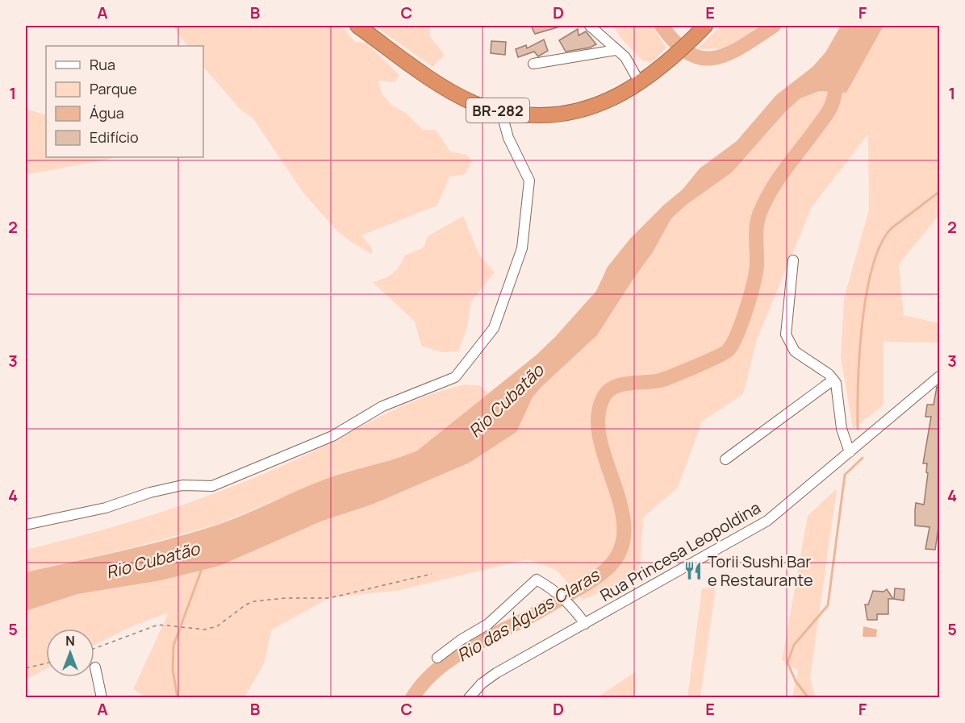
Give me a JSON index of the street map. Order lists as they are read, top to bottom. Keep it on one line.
{"streets":{"highway":["BR-282"],"street":["Rua Princesa Leopoldina"]},"water":["Rio Cubatão","Rio das Águas Claras"],"places":{"restaurant":["Torii Sushi Bar e Restaurante"]},"legend":["Rua","Parque","Água","Edifício"],"north":"top","grid":{"columns":["A","B","C","D","E","F"],"rows":["1","2","3","4","5"]}}
